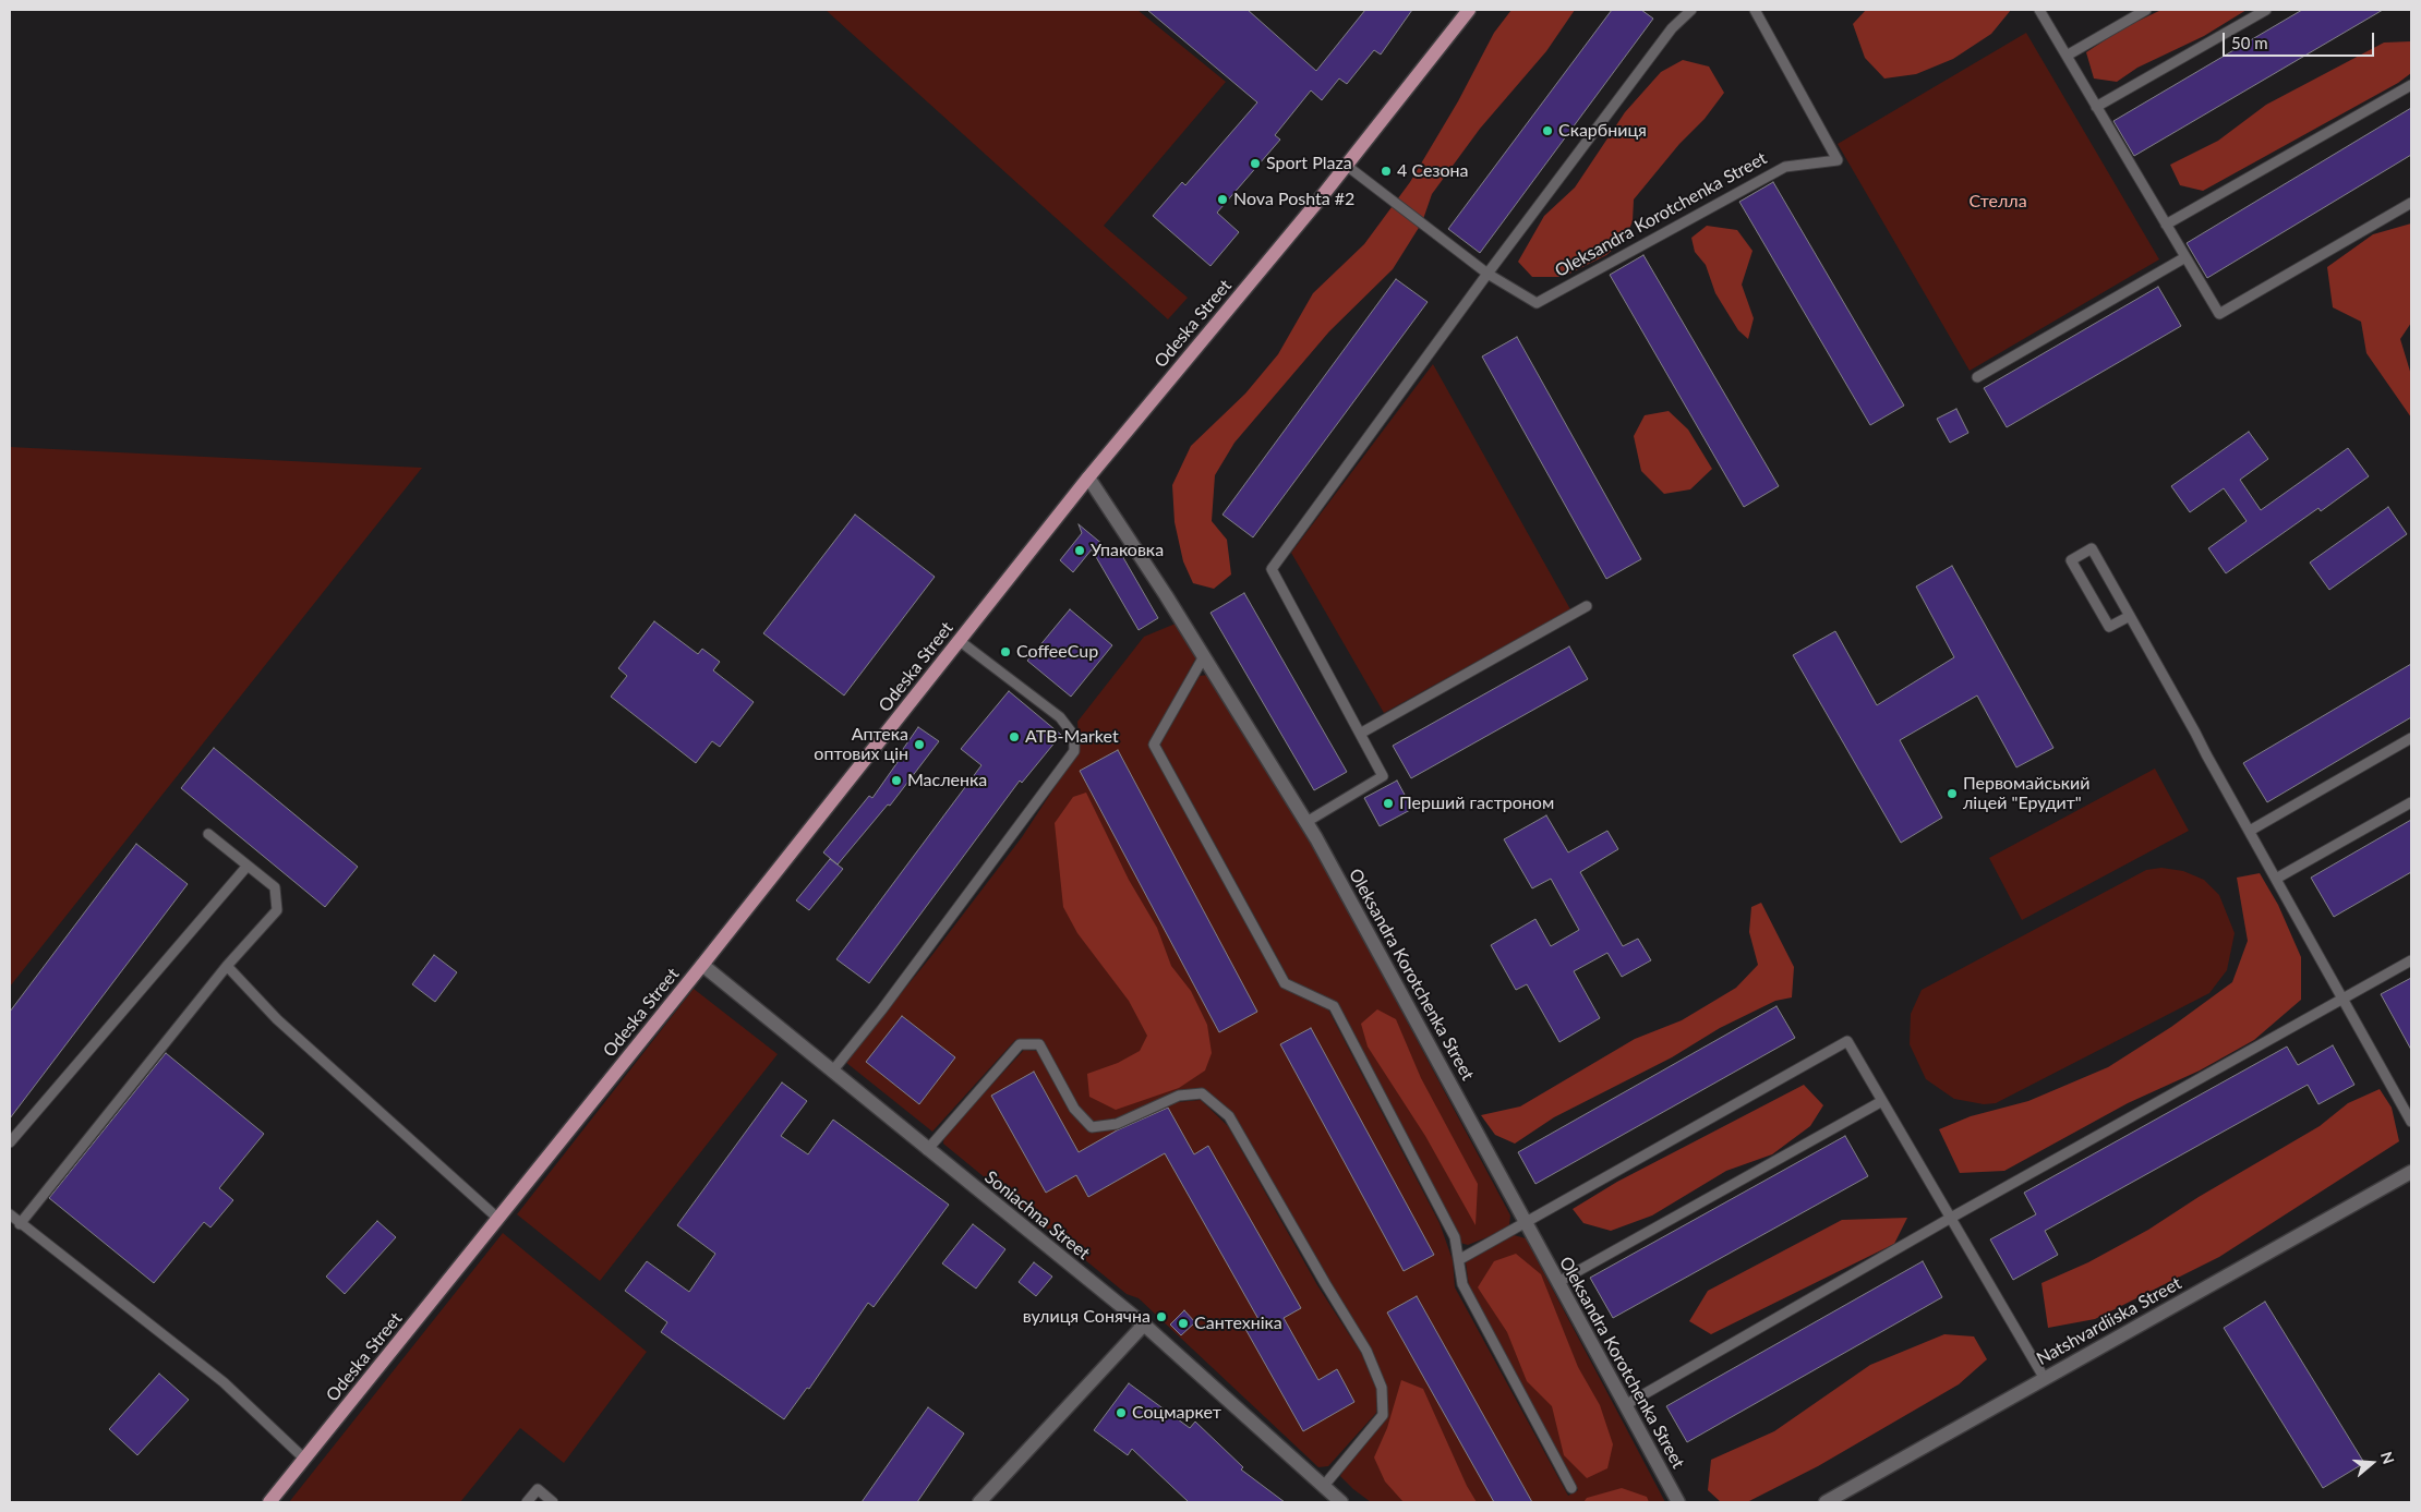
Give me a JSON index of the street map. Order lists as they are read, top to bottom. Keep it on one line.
{"streets":{"main road":["Odeska Street"],"street":["Oleksandra Korotchenka Street","Soniachna Street","Natshvardiiska Street"]},"crossings":[["Oleksandra Korotchenka Street","Odeska Street"],["Odeska Street","Soniachna Street"]],"parks":["Стелла"],"places":["Скарбниця","Sport Plaza","4 Сезона","Nova Poshta #2","Упаковка","CoffeeCup","ATB-Market","Аптека оптових цін","Масленка","Первомайський ліцей \"Ерудит\"","Перший гастроном","вулиця Сонячна","Сантехніка","Соцмаркет"],"scale_bar":"50 m","north":"right"}
